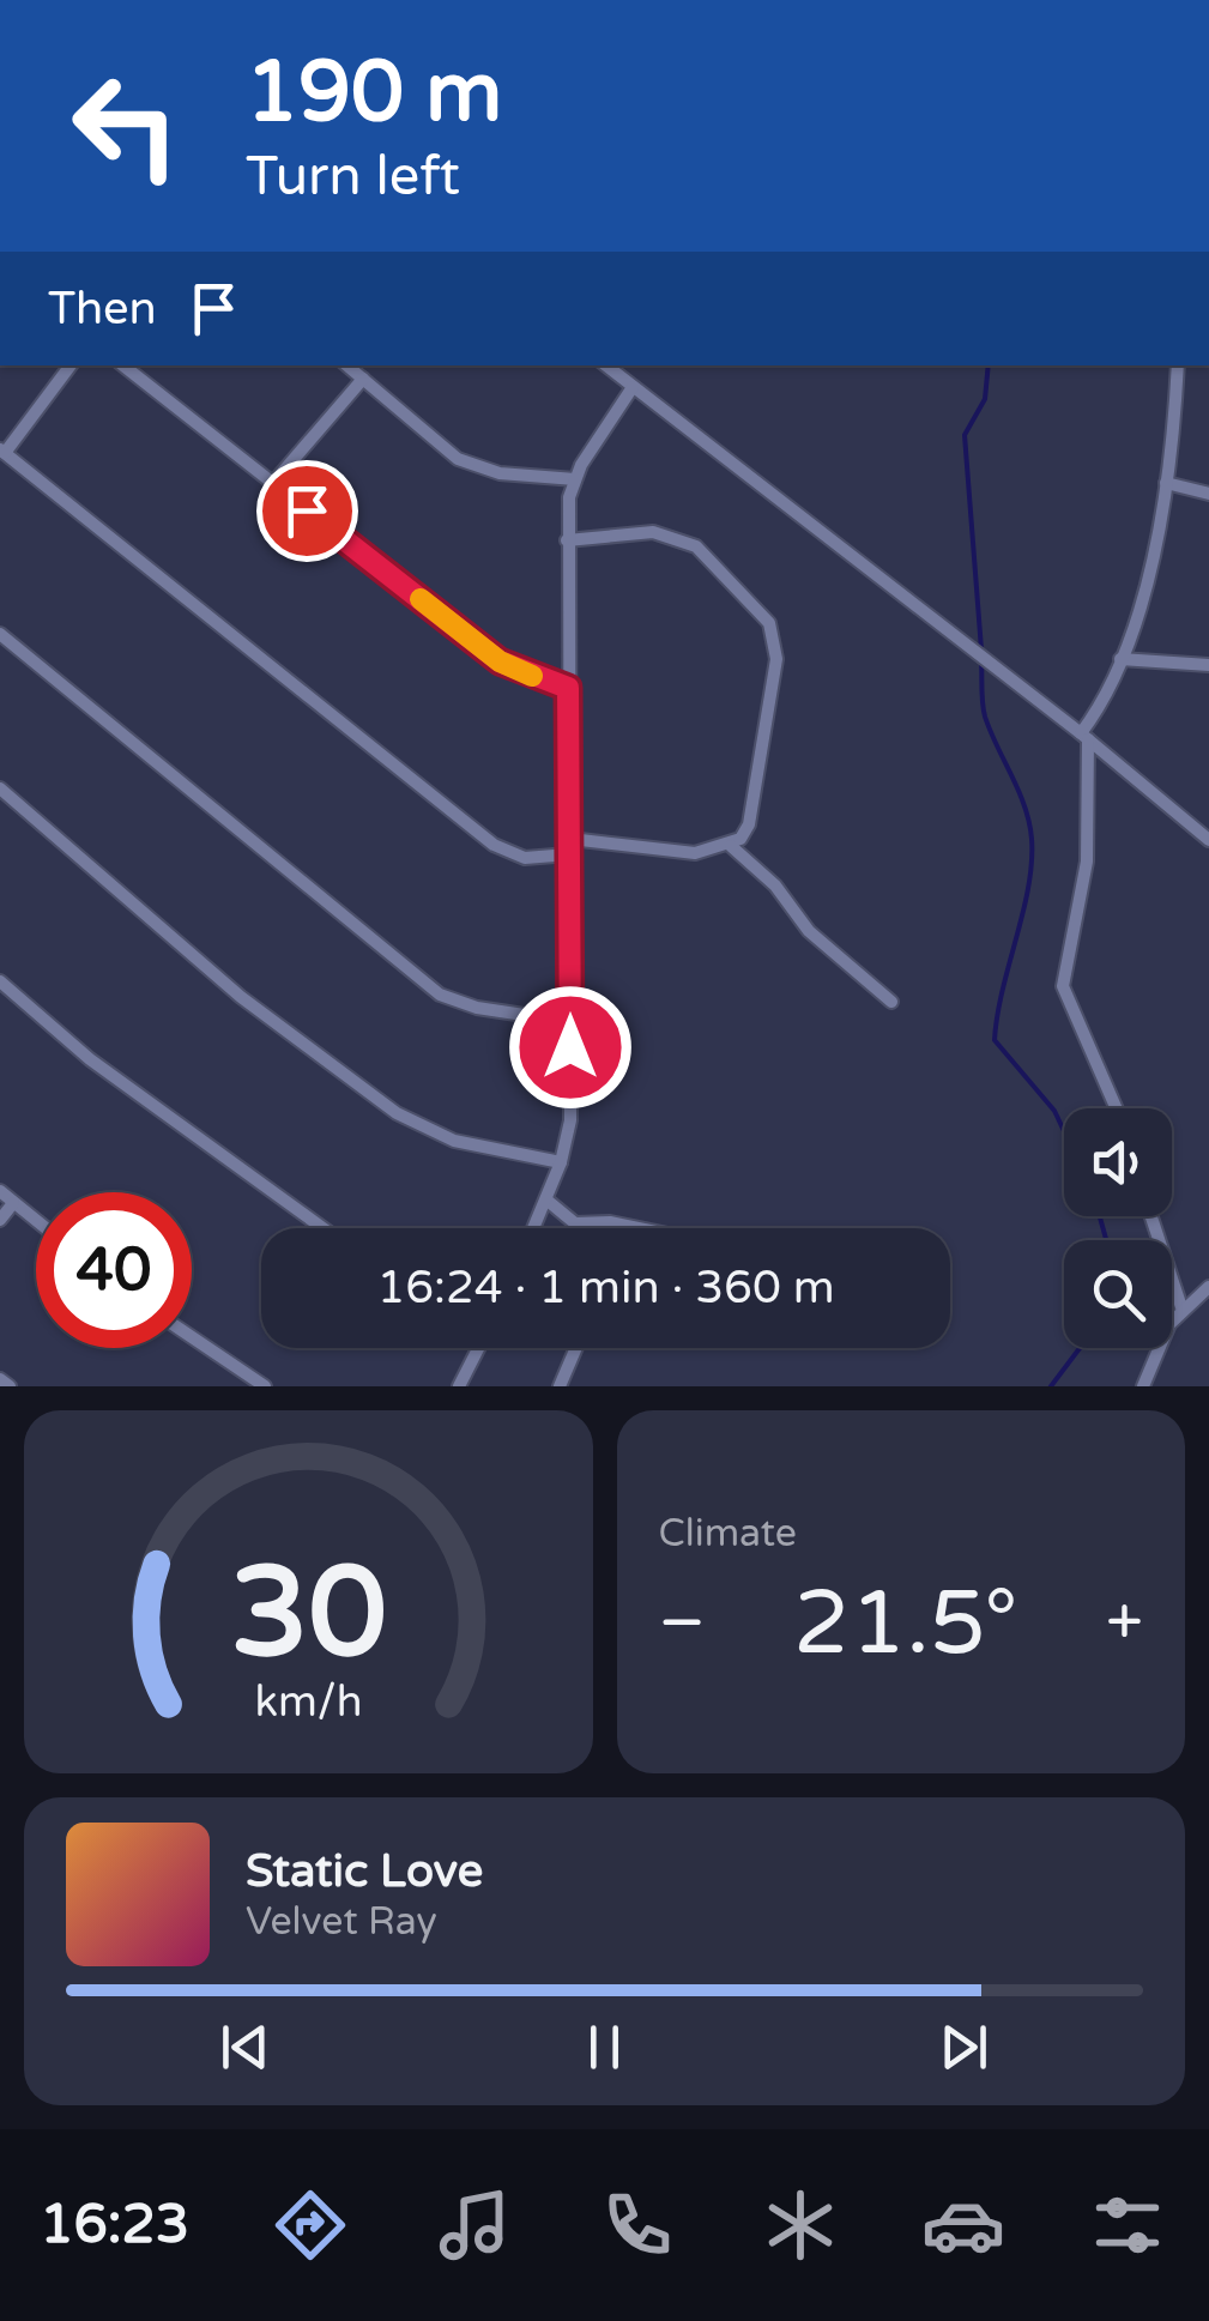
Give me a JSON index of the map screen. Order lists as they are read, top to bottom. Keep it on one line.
{"page":{"turn":["190 m","Turn left"],"then":"Then","limit":"40","trip":"16:24 · 1 min · 360 m","tile":"Climate","heat":["−","21.5°","+"],"song":["Static Love","Velvet Ray"],"tabs":"16:23","gauge":["30","km/h"]}}
